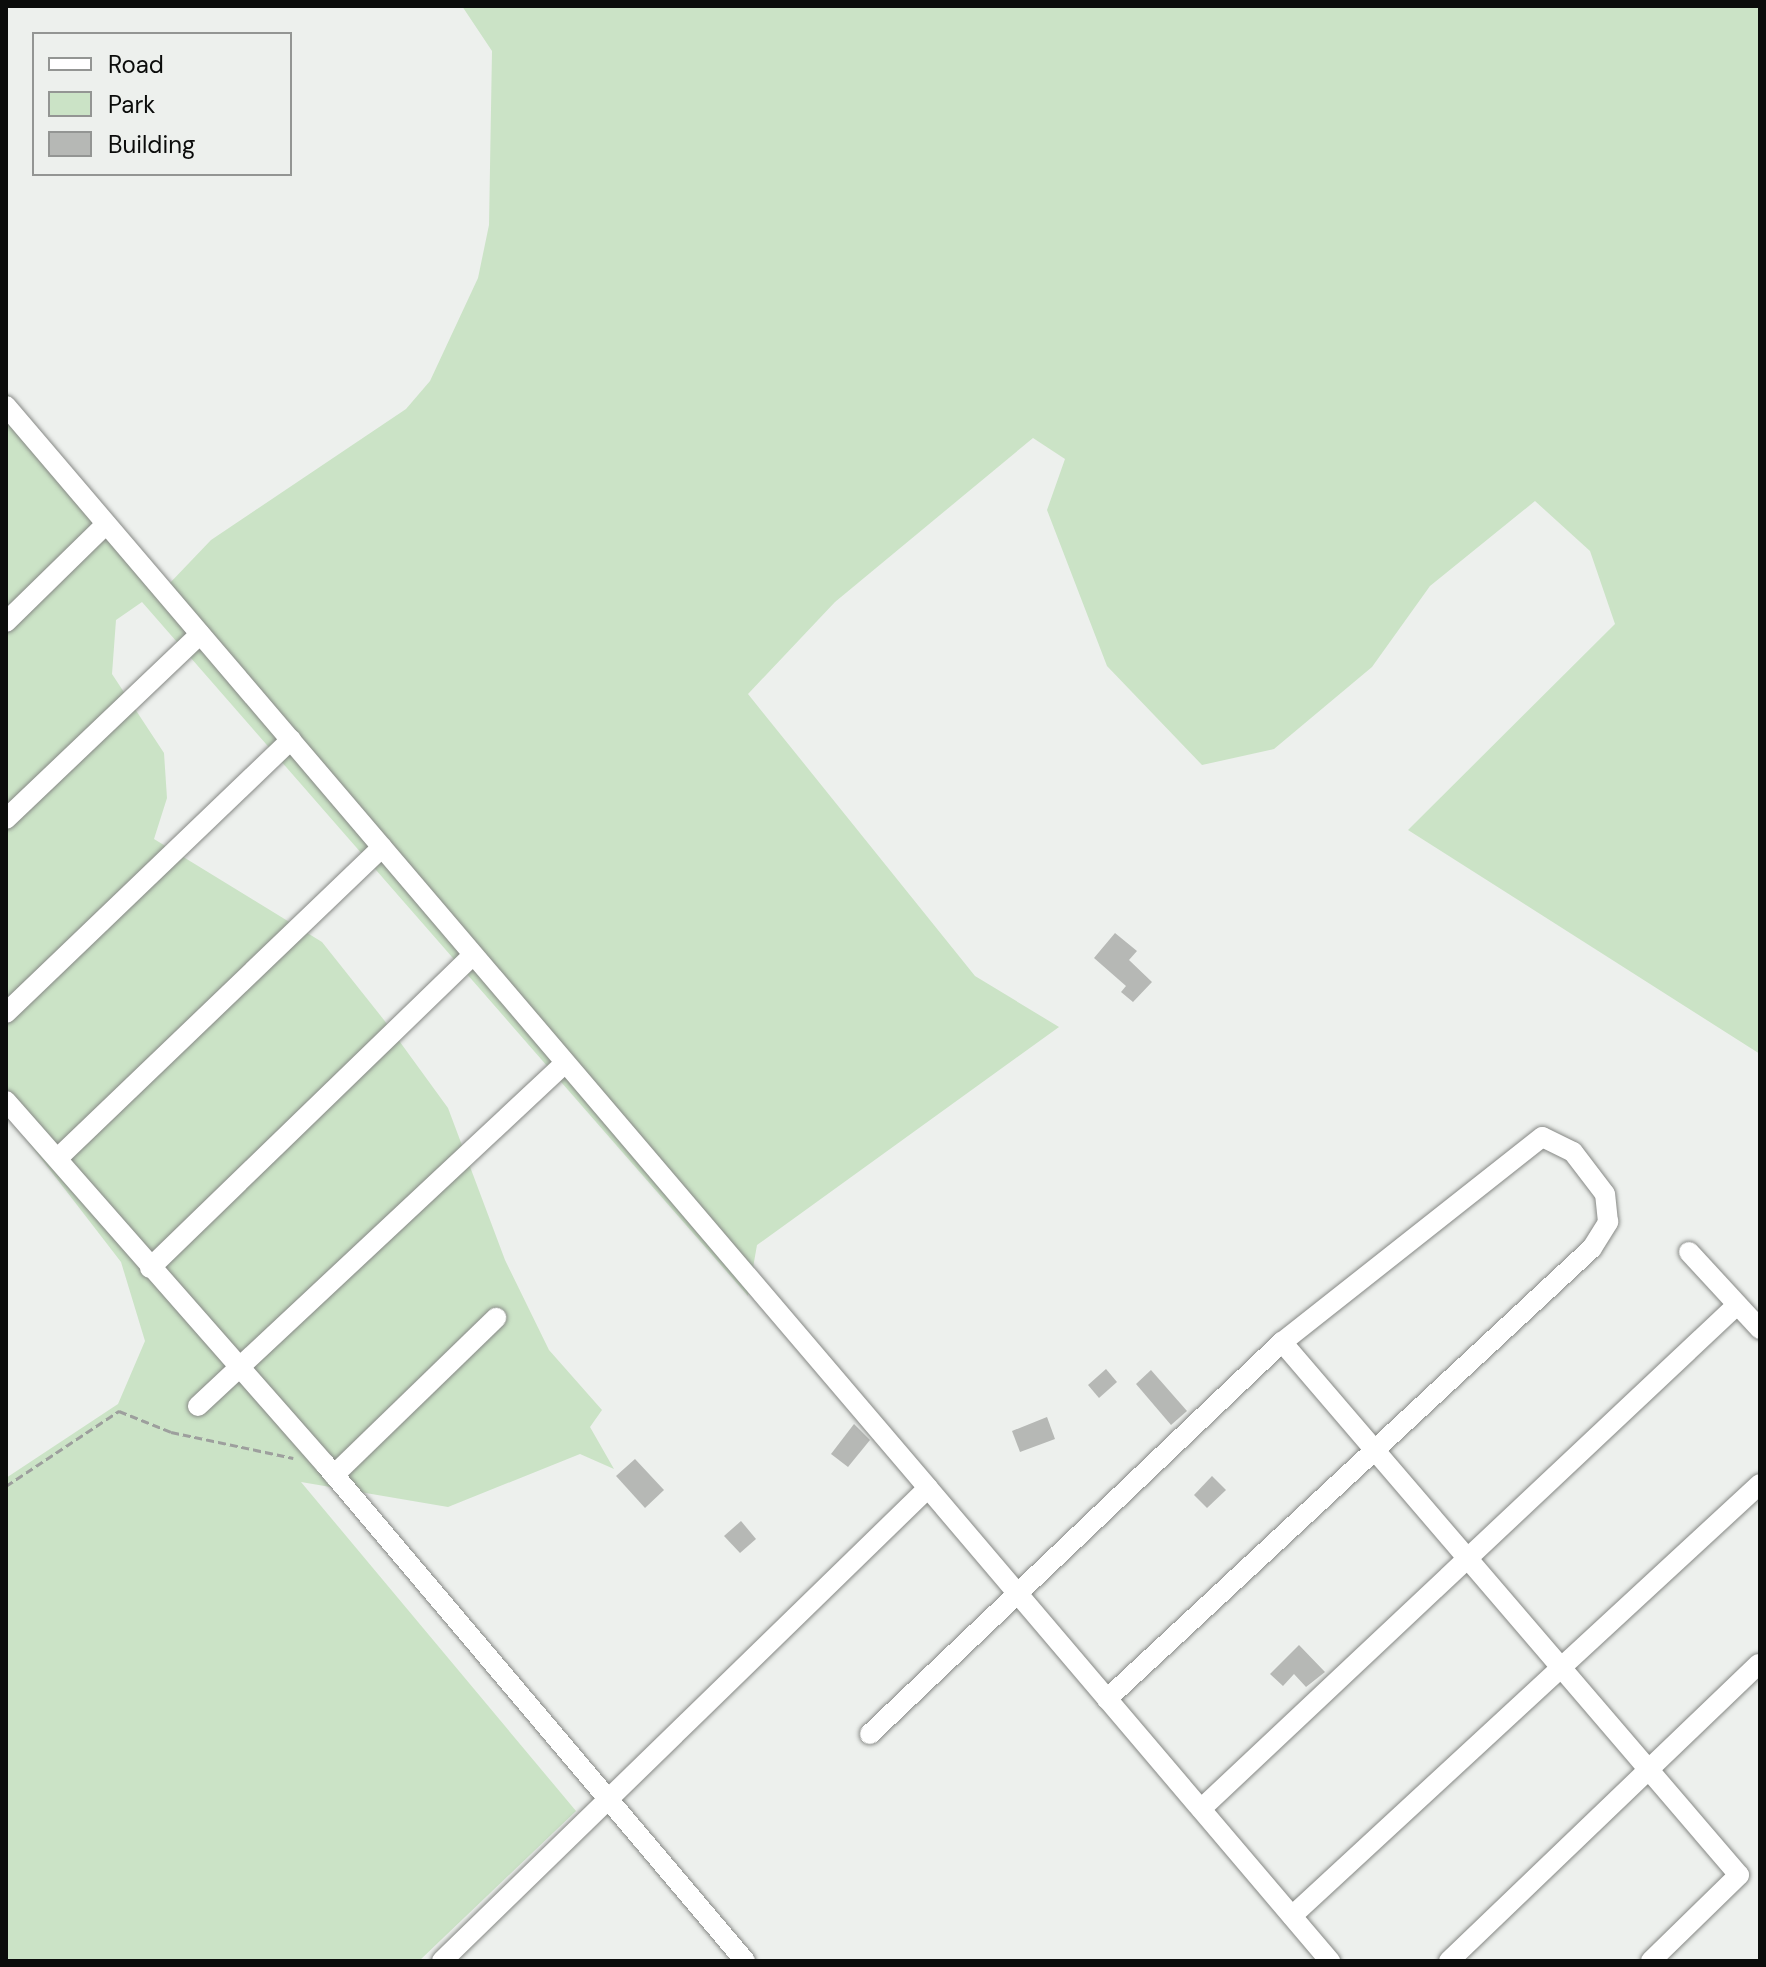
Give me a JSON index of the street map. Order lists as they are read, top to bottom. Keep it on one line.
{"legend":["Road","Park","Building"]}
